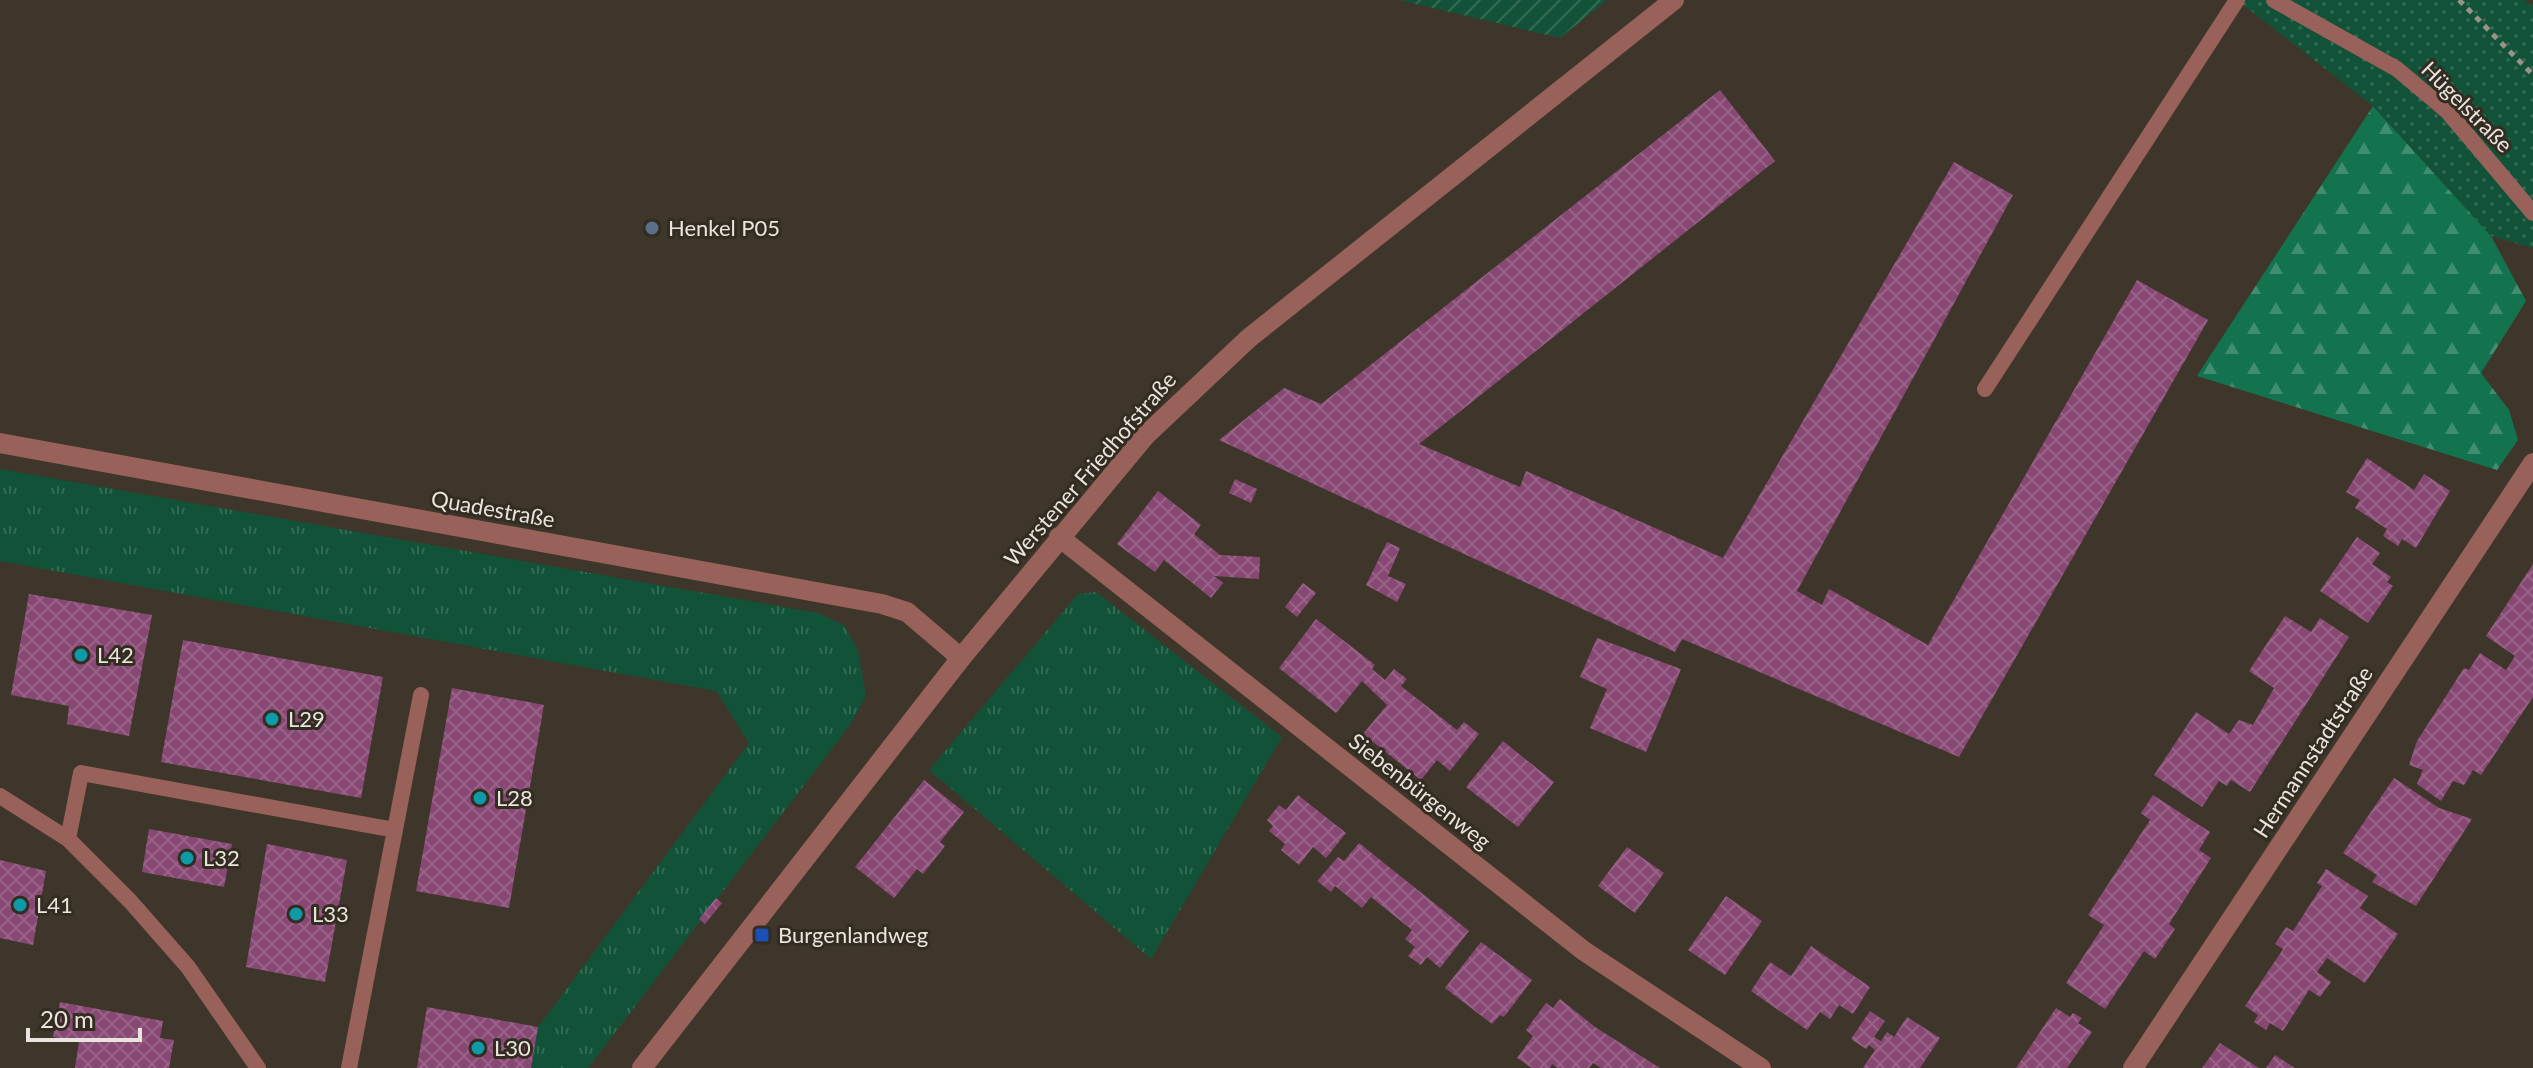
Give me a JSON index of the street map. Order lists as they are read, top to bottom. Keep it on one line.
{"streets":{"street":["Werstener Friedhofstraße","Quadestraße","Hermannstadtstraße","Siebenbürgenweg"],"lane":["Hügelstraße"]},"crossings":[["Werstener Friedhofstraße","Quadestraße"],["Werstener Friedhofstraße","Siebenbürgenweg"]],"places":{"other":["Henkel P05","L42","L29","L28","L32","L41","L33","L30"],"transit":["Burgenlandweg"]},"scale_bar":"20 m"}
